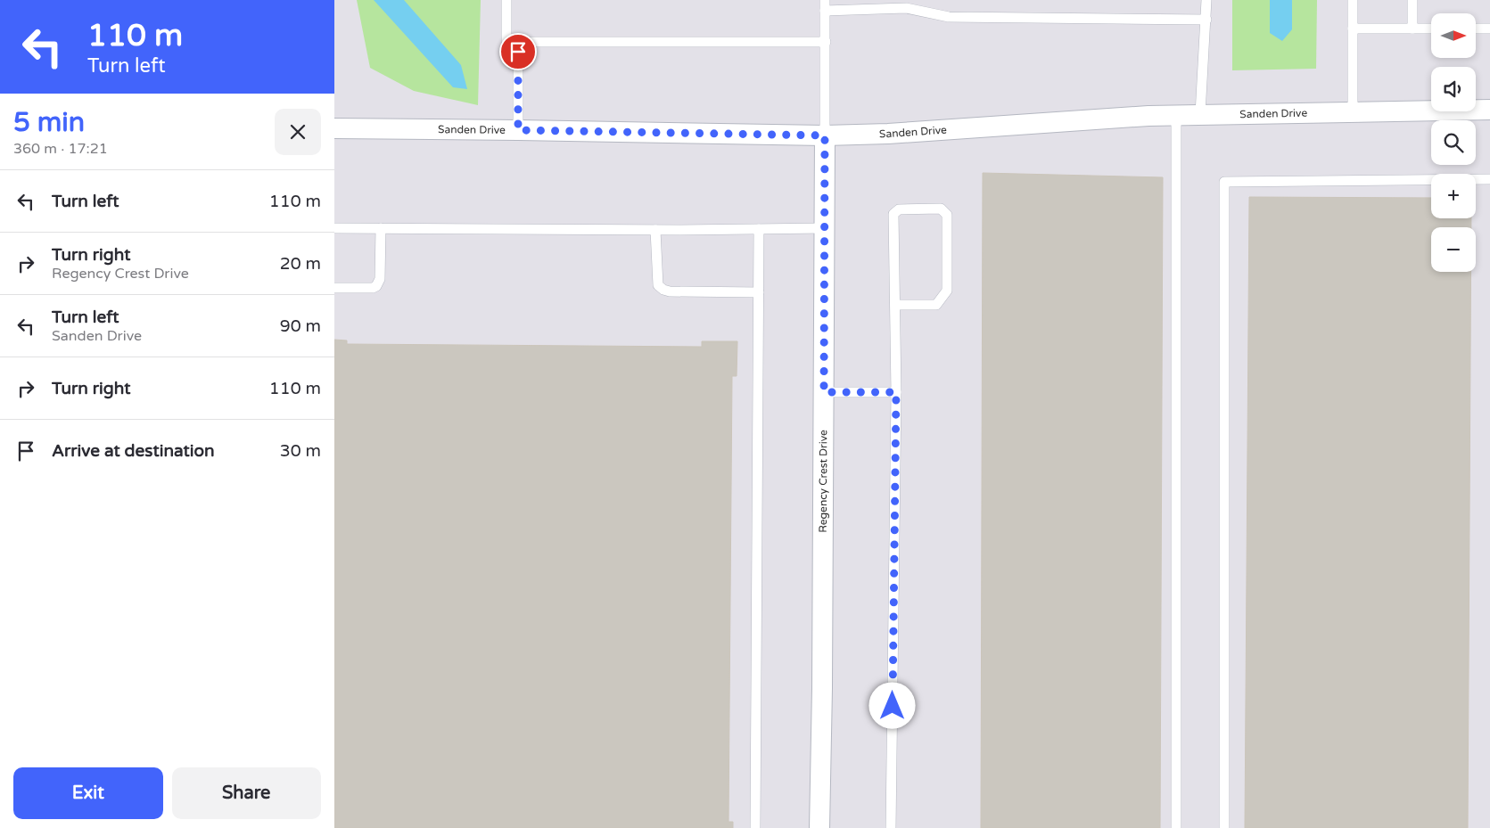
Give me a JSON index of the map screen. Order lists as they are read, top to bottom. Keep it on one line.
{"streets":{"street":["Sanden Drive","Regency Crest Drive"]},"crossings":[["Sanden Drive","Regency Crest Drive"]],"north":"right","page":{"turn":["110 m","Turn left"],"map_buttons":["+","−"],"heading":["5 min","360 m · 17:21"],"list":[{"name":"Turn left","value":"110 m"},{"name":"Turn right","note":"Regency Crest Drive","value":"20 m"},{"name":"Turn left","note":"Sanden Drive","value":"90 m"},{"name":"Turn right","value":"110 m"},{"name":"Arrive at destination","value":"30 m"}],"buttons":["Exit","Share"]}}
